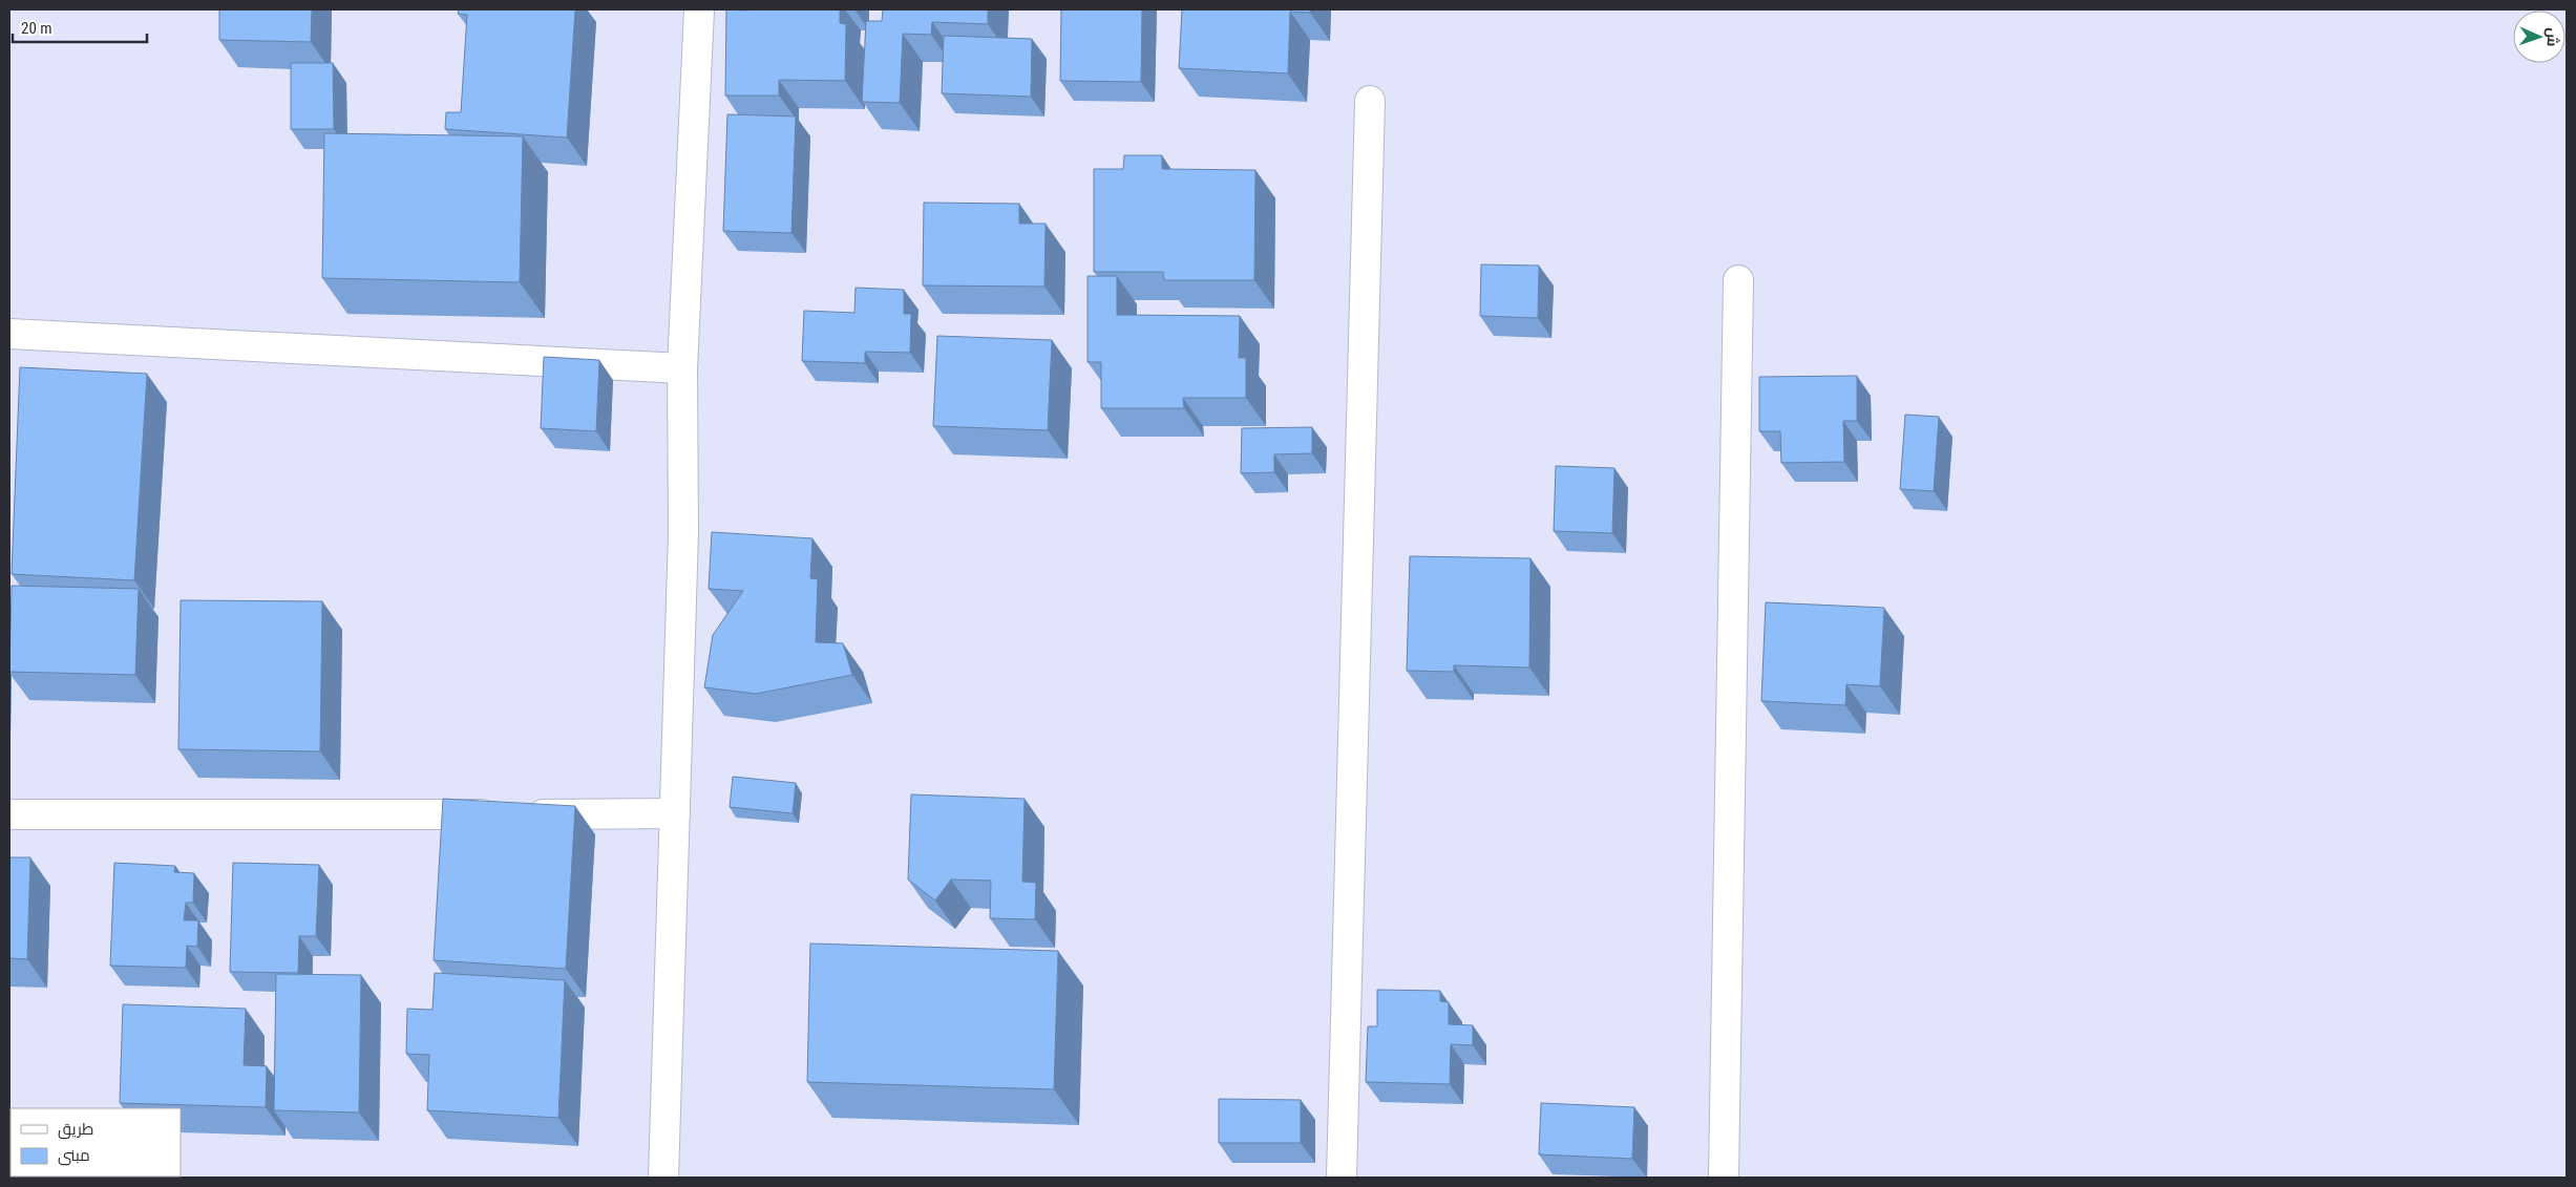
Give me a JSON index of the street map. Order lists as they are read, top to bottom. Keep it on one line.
{"legend":["طريق","مبنى"],"scale_bar":"20 m","north":"right"}
